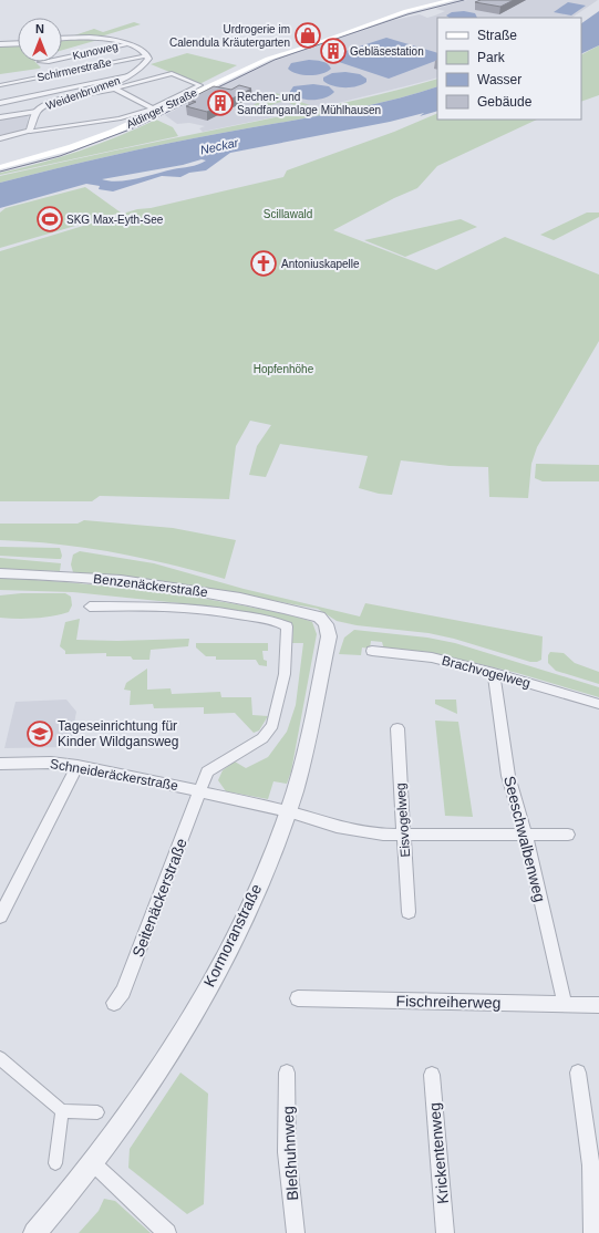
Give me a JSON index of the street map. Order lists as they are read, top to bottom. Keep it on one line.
{"streets":{"main road":["Aldinger Straße"],"street":["Kunoweg","Schirmerstraße","Weidenbrunnen","Benzenäckerstraße","Brachvogelweg","Schneideräckerstraße","Eisvogelweg","Seeschwalbenweg","Seitenäckerstraße","Kormoranstraße","Fischreiherweg","Bleßhuhnweg","Krickentenweg"]},"crossings":[["Schirmerstraße","Weidenbrunnen"],["Weidenbrunnen","Aldinger Straße"],["Benzenäckerstraße","Kormoranstraße"],["Brachvogelweg","Seeschwalbenweg"],["Schneideräckerstraße","Eisvogelweg"],["Schneideräckerstraße","Seeschwalbenweg"],["Schneideräckerstraße","Seitenäckerstraße"],["Schneideräckerstraße","Kormoranstraße"],["Seeschwalbenweg","Fischreiherweg"]],"water":["Neckar"],"parks":["Scillawald","Hopfenhöhe"],"places":{"shop":["Urdrogerie im Calendula Kräutergarten"],"building":["Gebläsestation","Rechen- und Sandfanganlage Mühlhausen"],"sports":["SKG Max-Eyth-See"],"church":["Antoniuskapelle"],"school or university":["Tageseinrichtung für Kinder Wildgansweg"]},"legend":["Straße","Park","Wasser","Gebäude"],"north":"top"}
